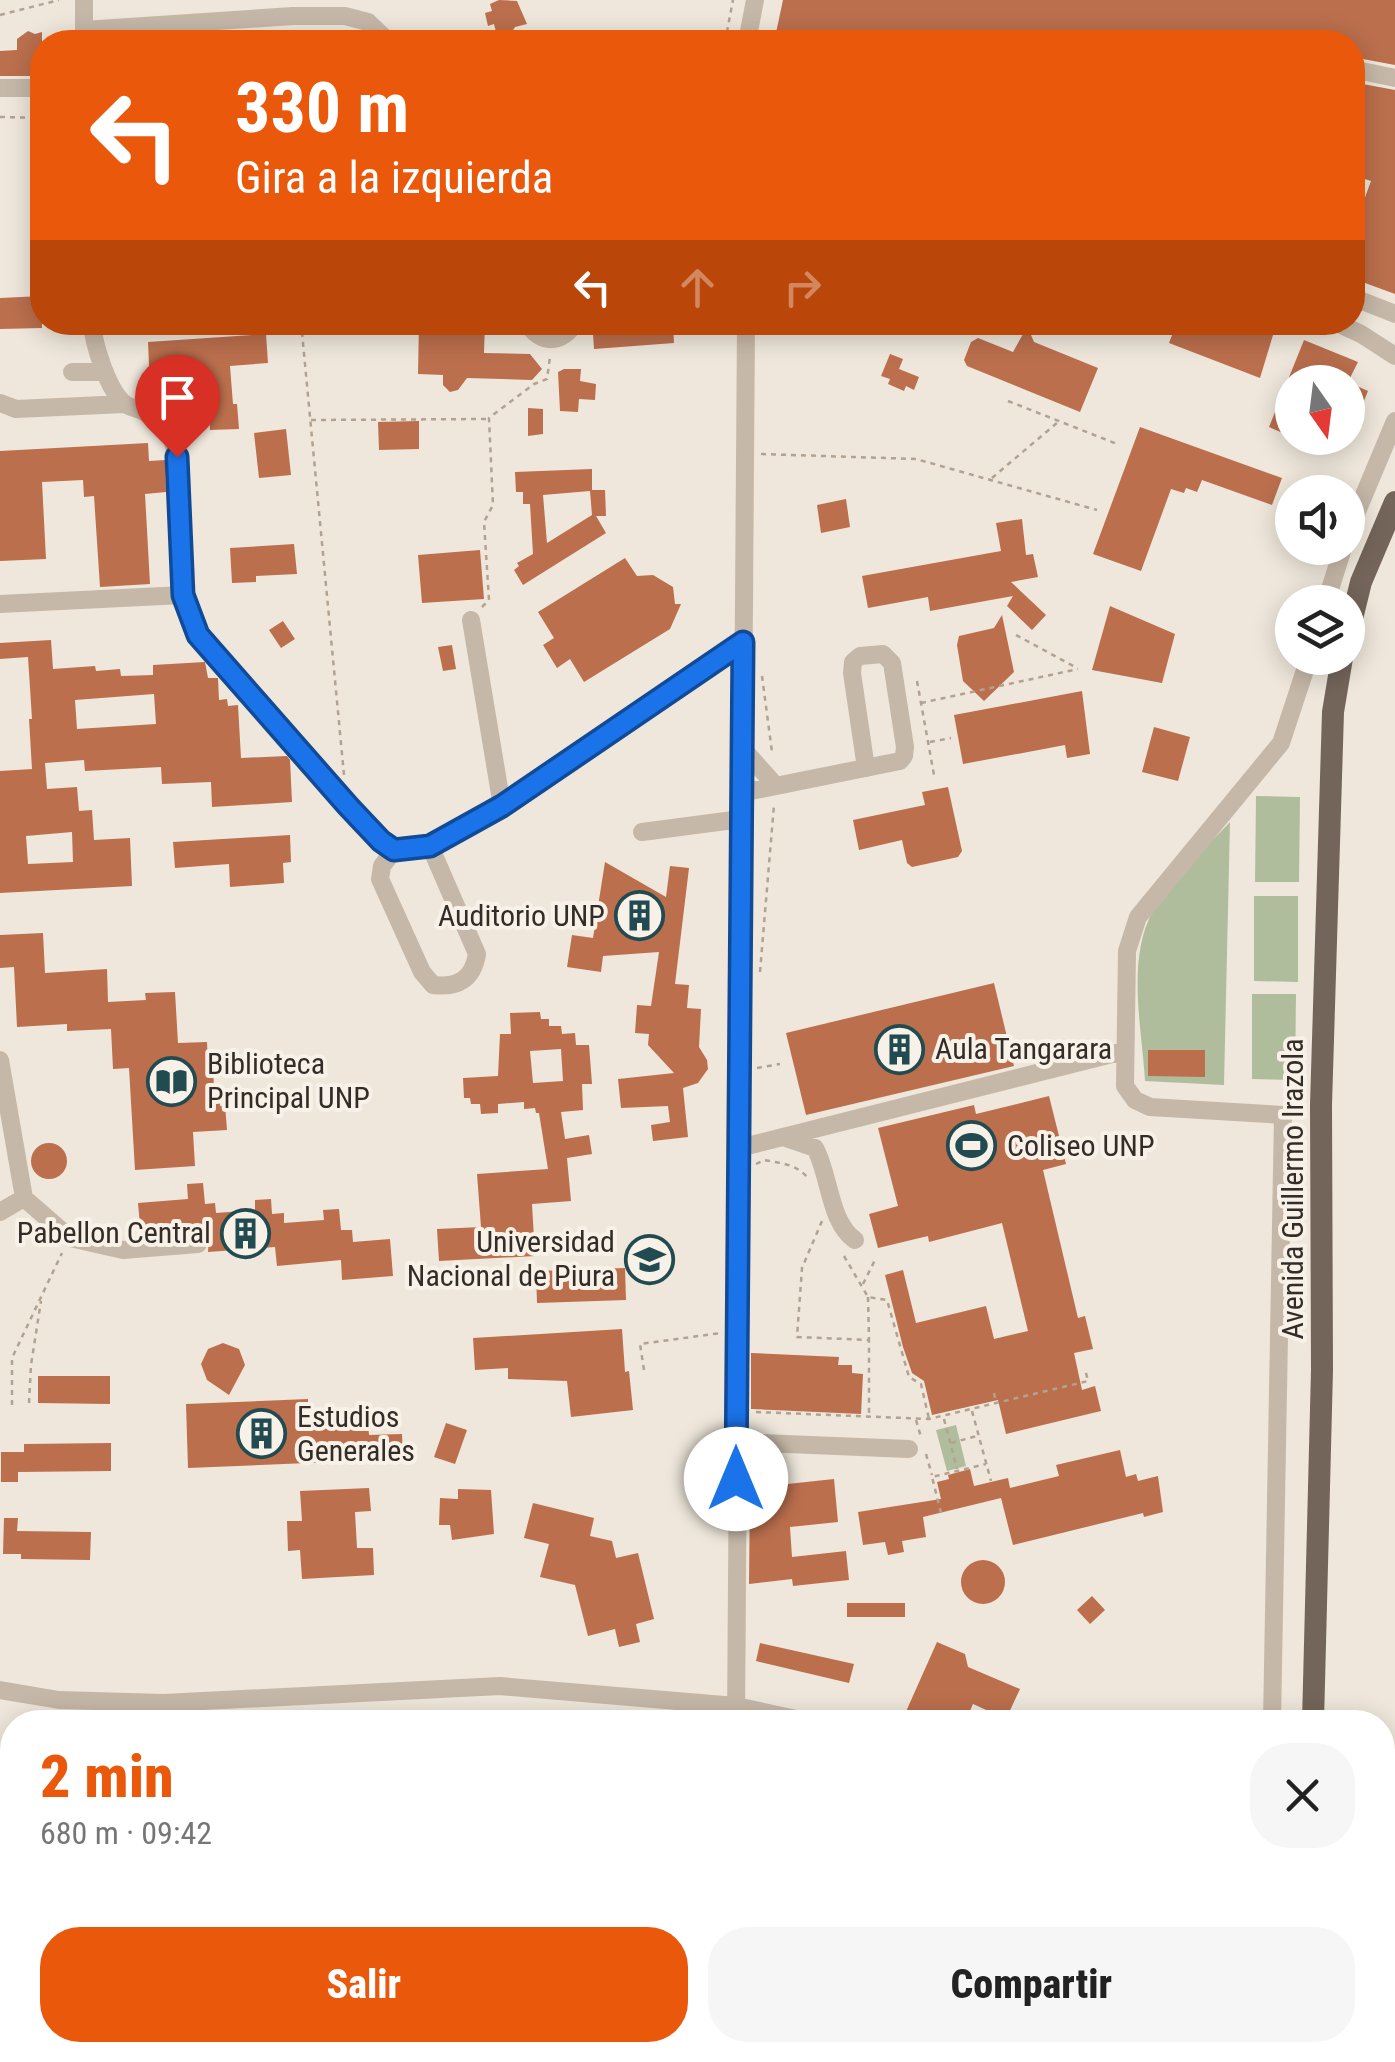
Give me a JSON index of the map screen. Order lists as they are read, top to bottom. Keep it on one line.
{"streets":{"main road":["Avenida Guillermo Irazola"]},"places":{"building":["Auditorio UNP","Aula Tangarara","Pabellon Central","Estudios Generales"],"library":["Biblioteca Principal UNP"],"sports":["Coliseo UNP"],"school or university":["Universidad Nacional de Piura"]},"north":"bottom","page":{"turn":["330 m","Gira a la izquierda"],"heading":["2 min","680 m · 09:42"],"buttons":["Salir","Compartir"]}}
